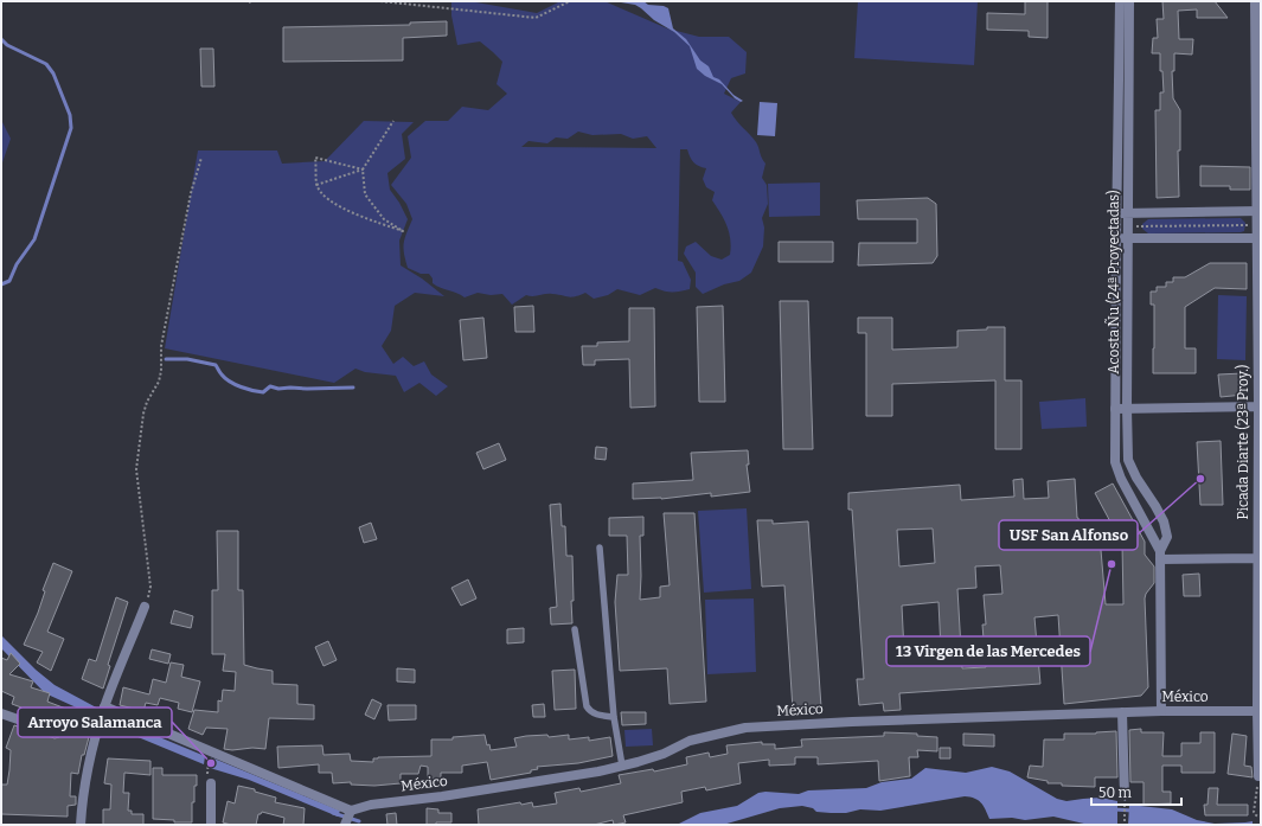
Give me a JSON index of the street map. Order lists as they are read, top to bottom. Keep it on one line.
{"streets":{"street":["Acosta Ñu (24ª Proyectadas)","Picada Diarte (23ª Proy.)","México"]},"crossings":[["Acosta Ñu (24ª Proyectadas)","México"],["Picada Diarte (23ª Proy.)","México"]],"places":["USF San Alfonso","13 Virgen de las Mercedes","Arroyo Salamanca"],"scale_bar":"50 m"}
